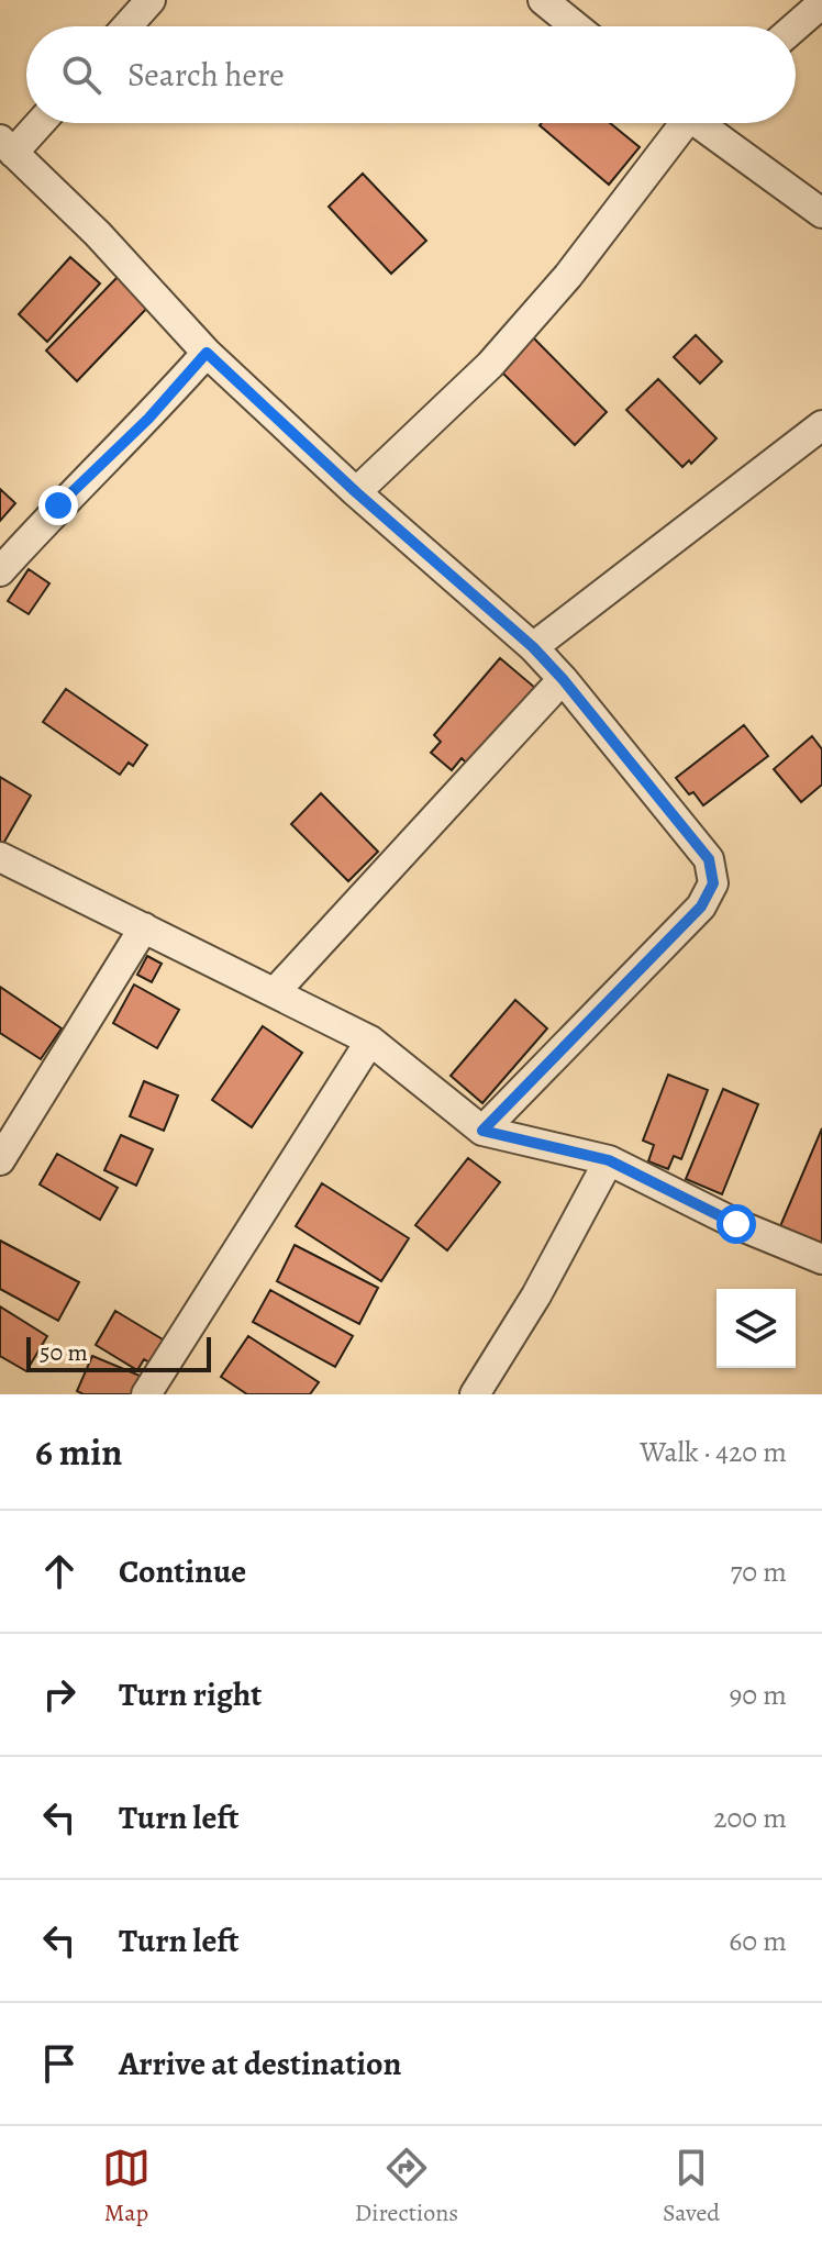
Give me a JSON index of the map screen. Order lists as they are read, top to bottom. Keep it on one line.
{"scale_bar":"50 m","page":{"search":"Search here","scale":"50 m","heading":["6 min","Walk · 420 m"],"list":[["Continue","70 m"],["Turn right","90 m"],["Turn left","200 m"],["Turn left","60 m"],"Arrive at destination"],"nav":["Map","Directions","Saved"]}}
